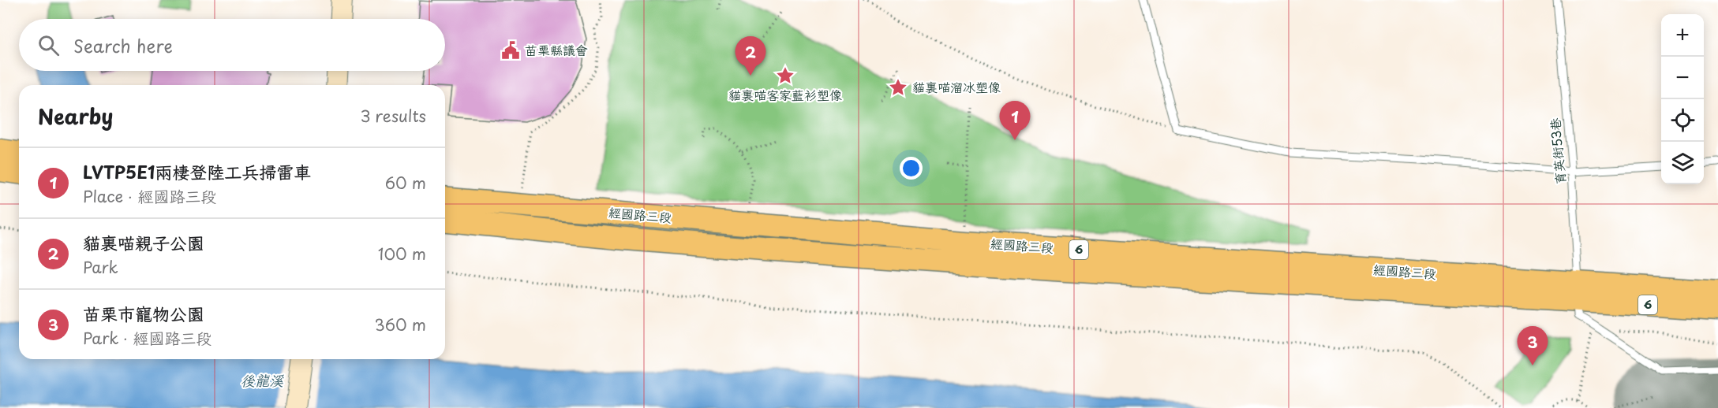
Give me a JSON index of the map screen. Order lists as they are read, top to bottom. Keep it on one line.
{"streets":{"main road":["經國路三段","6"],"lane":["育英街53巷"]},"crossings":[["育英街53巷","經國路三段"]],"water":["後龍溪"],"places":{"public building":["苗栗縣議會"],"place":["貓裏喵客家藍衫塑像","貓裏喵溜冰塑像"]},"page":{"map_buttons":["+","−"],"search":"Search here","pins":["2","1","3"],"heading":["Nearby","3 results"],"list":[{"mark":"1","name":"LVTP5E1兩棲登陸工兵掃雷車","note":"Place · 經國路三段","value":"60 m"},{"mark":"2","name":"貓裏喵親子公園","note":"Park","value":"100 m"},{"mark":"3","name":"苗栗市寵物公園","note":"Park · 經國路三段","value":"360 m"}]}}
